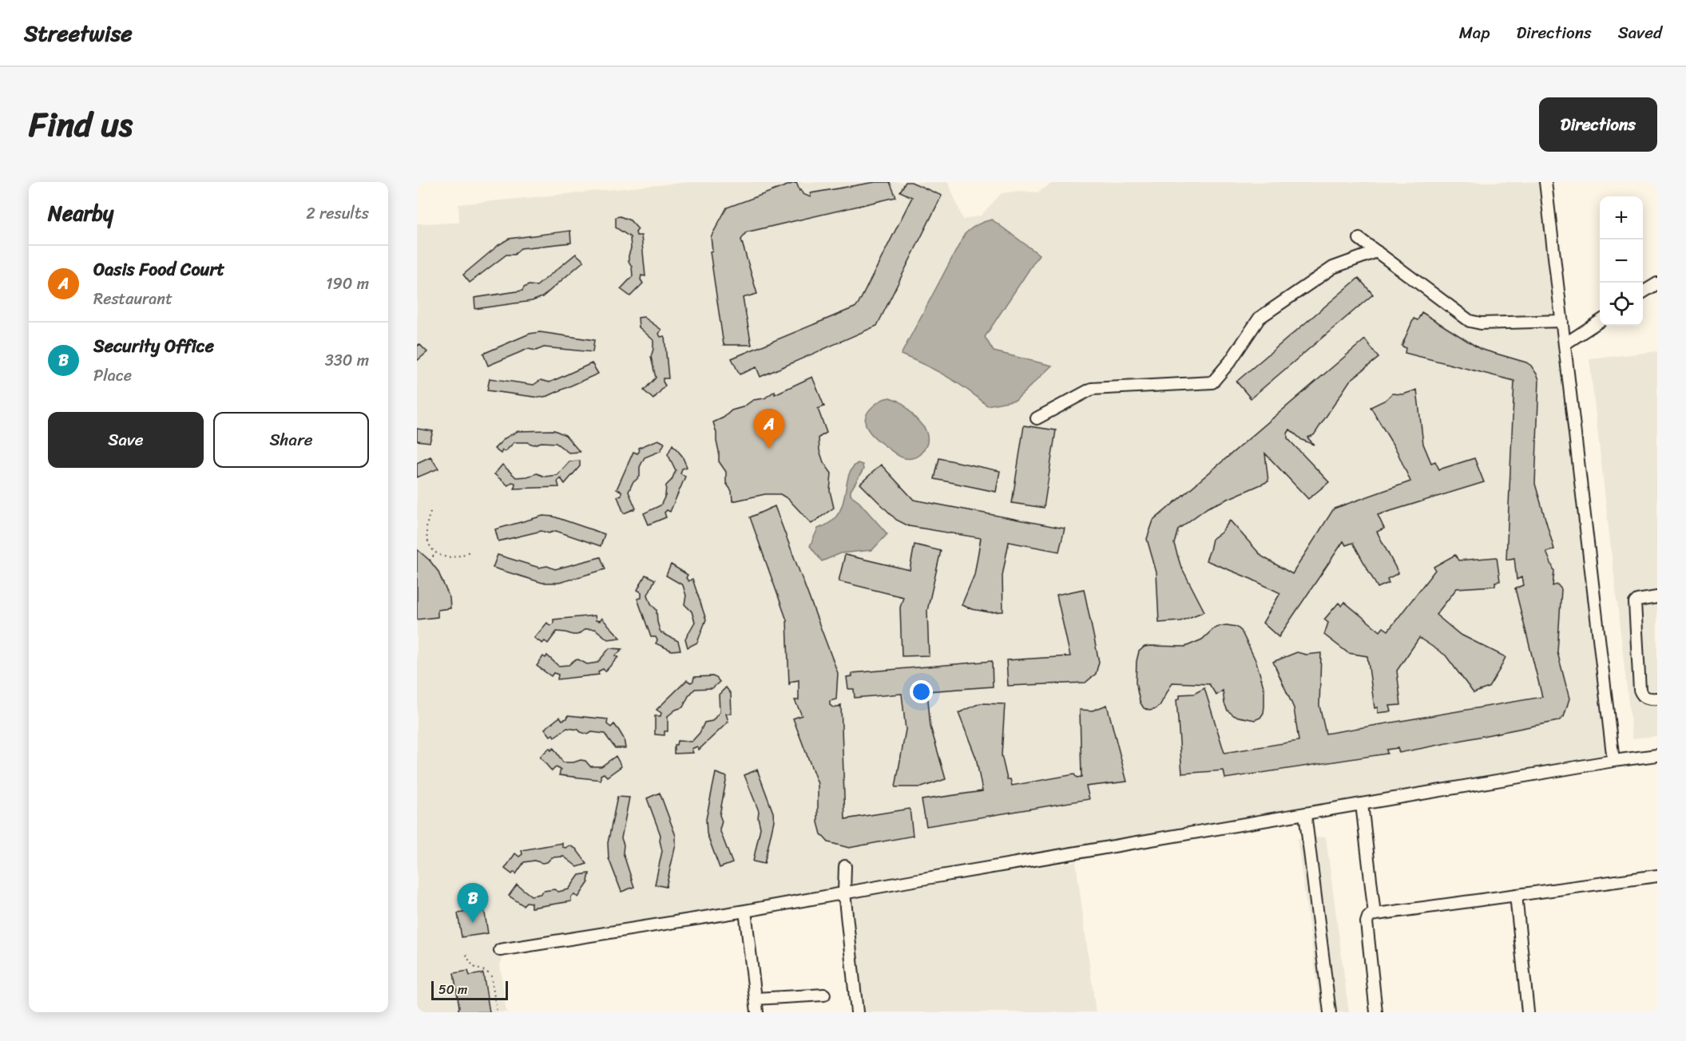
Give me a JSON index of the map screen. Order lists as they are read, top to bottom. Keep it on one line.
{"scale_bar":"50 m","page":{"header":"Streetwise","nav":["Map","Directions","Saved"],"title":"Find us","buttons":["Directions",["Save","Share"]],"heading":["Nearby","2 results"],"map_buttons":["+","−"],"list":[{"mark":"A","name":"Oasis Food Court","note":"Restaurant","value":"190 m"},{"mark":"B","name":"Security Office","note":"Place","value":"330 m"}],"pins":["A","B"],"scale":"50 m"}}
